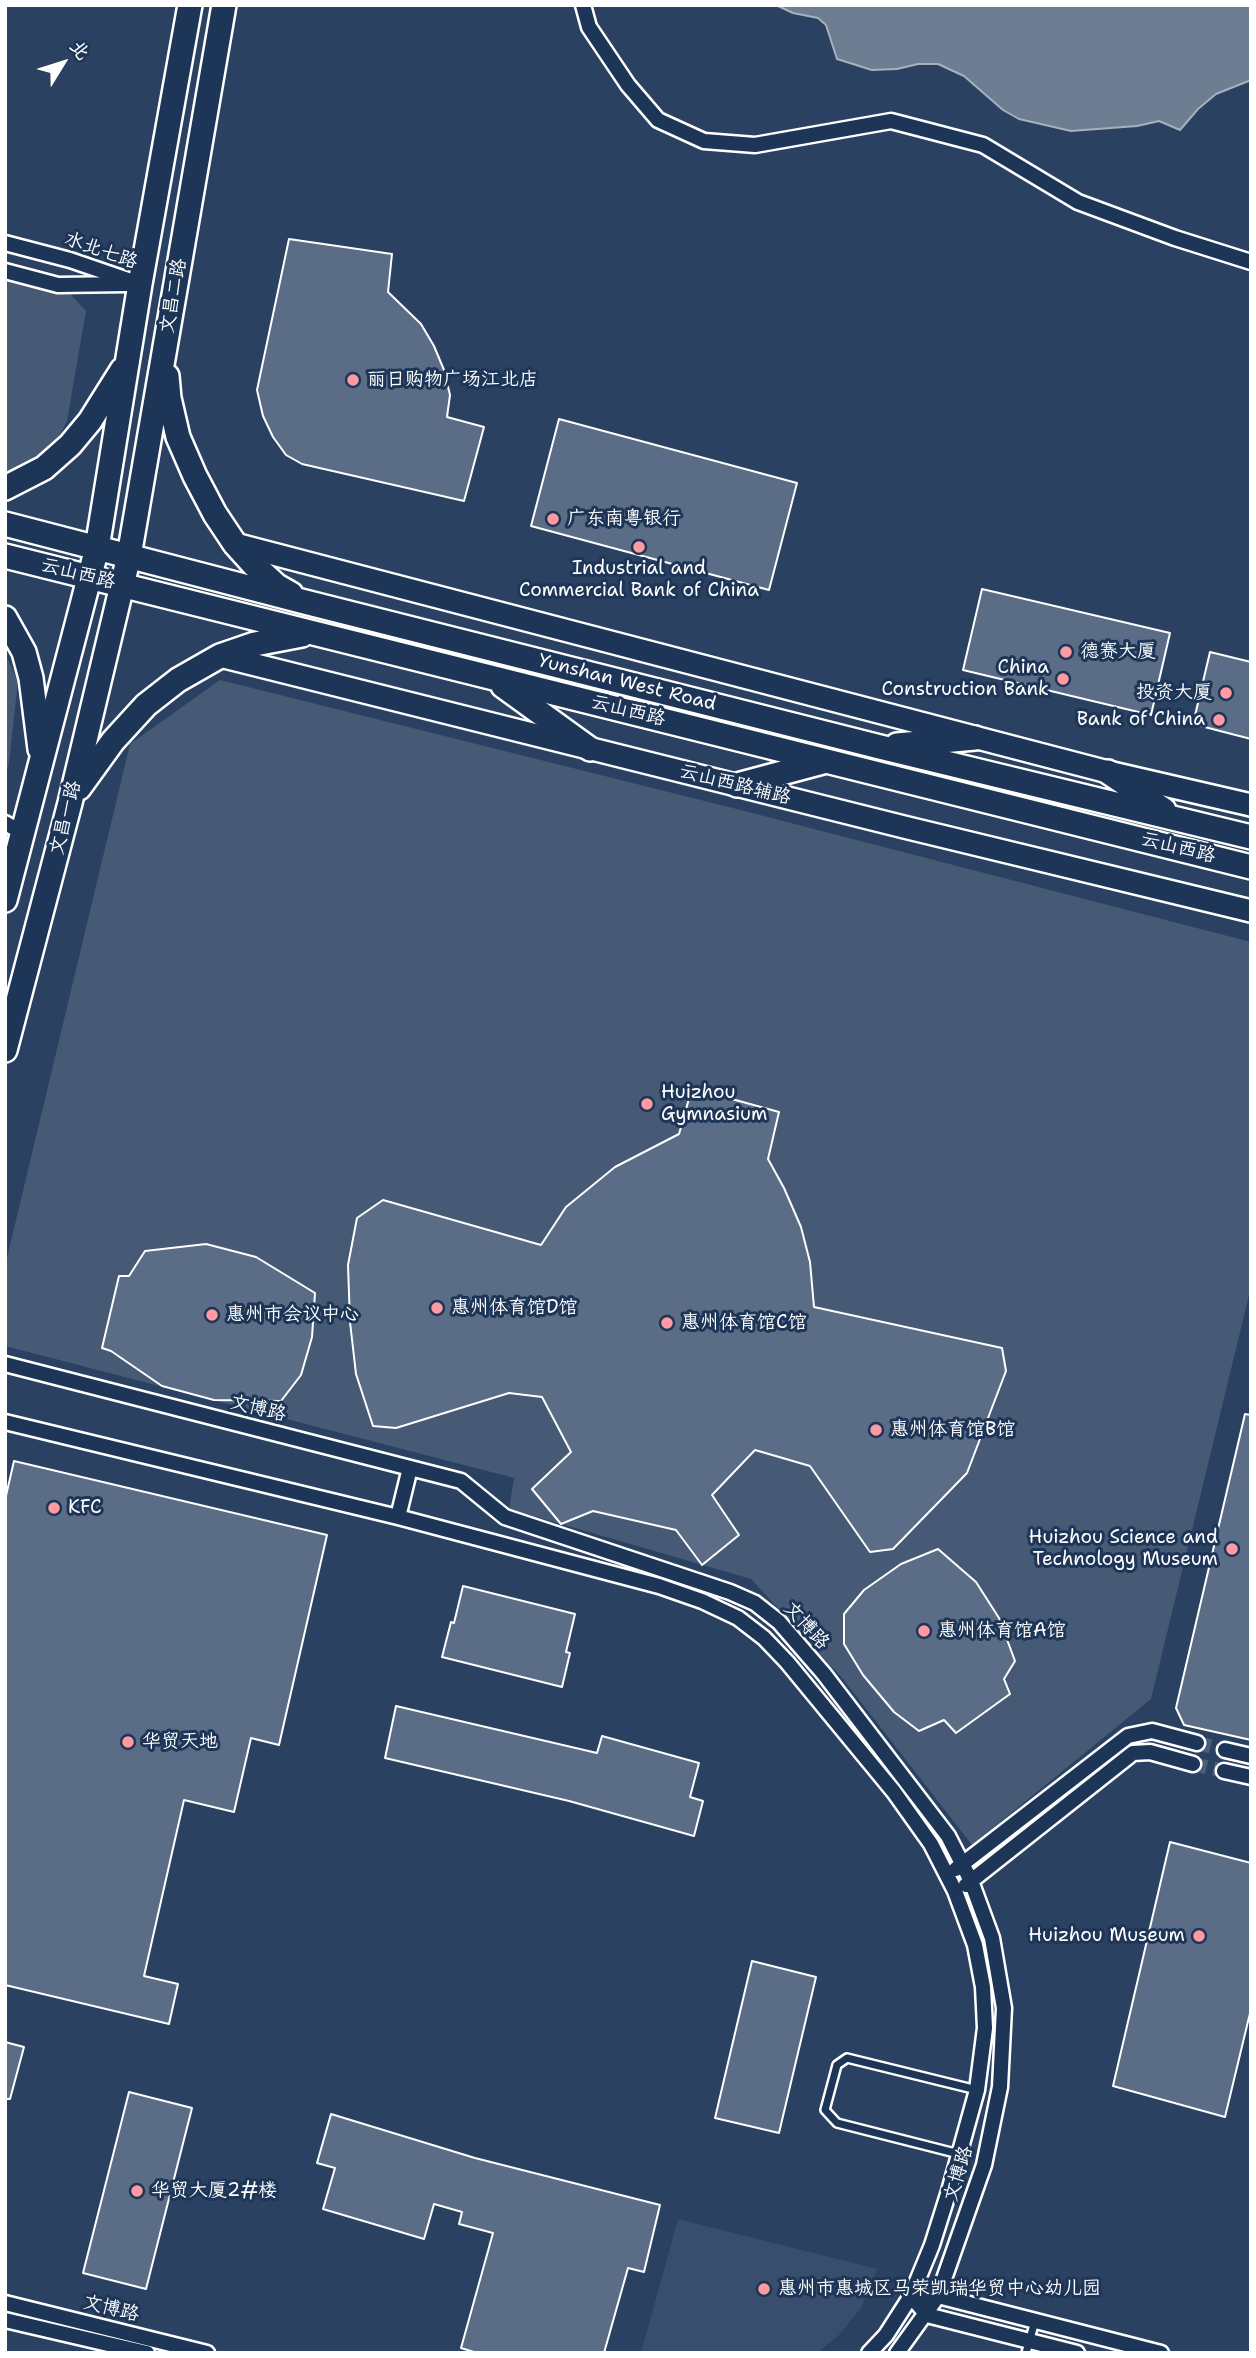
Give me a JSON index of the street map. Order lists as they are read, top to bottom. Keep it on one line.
{"streets":{"main road":["文昌二路","云山西路","Yunshan West Road","云山西路辅路","文昌一路"],"street":["水北七路","文博路"]},"crossings":[["水北七路","文昌二路"],["文昌二路","云山西路"],["文昌二路","Yunshan West Road"],["文昌二路","文昌一路"],["云山西路","文昌一路"],["Yunshan West Road","文昌一路"]],"places":["丽日购物广场江北店","广东南粤银行","Industrial and Commercial Bank of China","德赛大厦","China Construction Bank","投资大厦","Bank of China","Huizhou Gymnasium","惠州体育馆D馆","惠州市会议中心","惠州体育馆C馆","惠州体育馆B馆","KFC","Huizhou Science and Technology Museum","惠州体育馆A馆","华贸天地","Huizhou Museum","华贸大厦2#楼","惠州市惠城区马荣凯瑞华贸中心幼儿园"],"north":"top right"}
